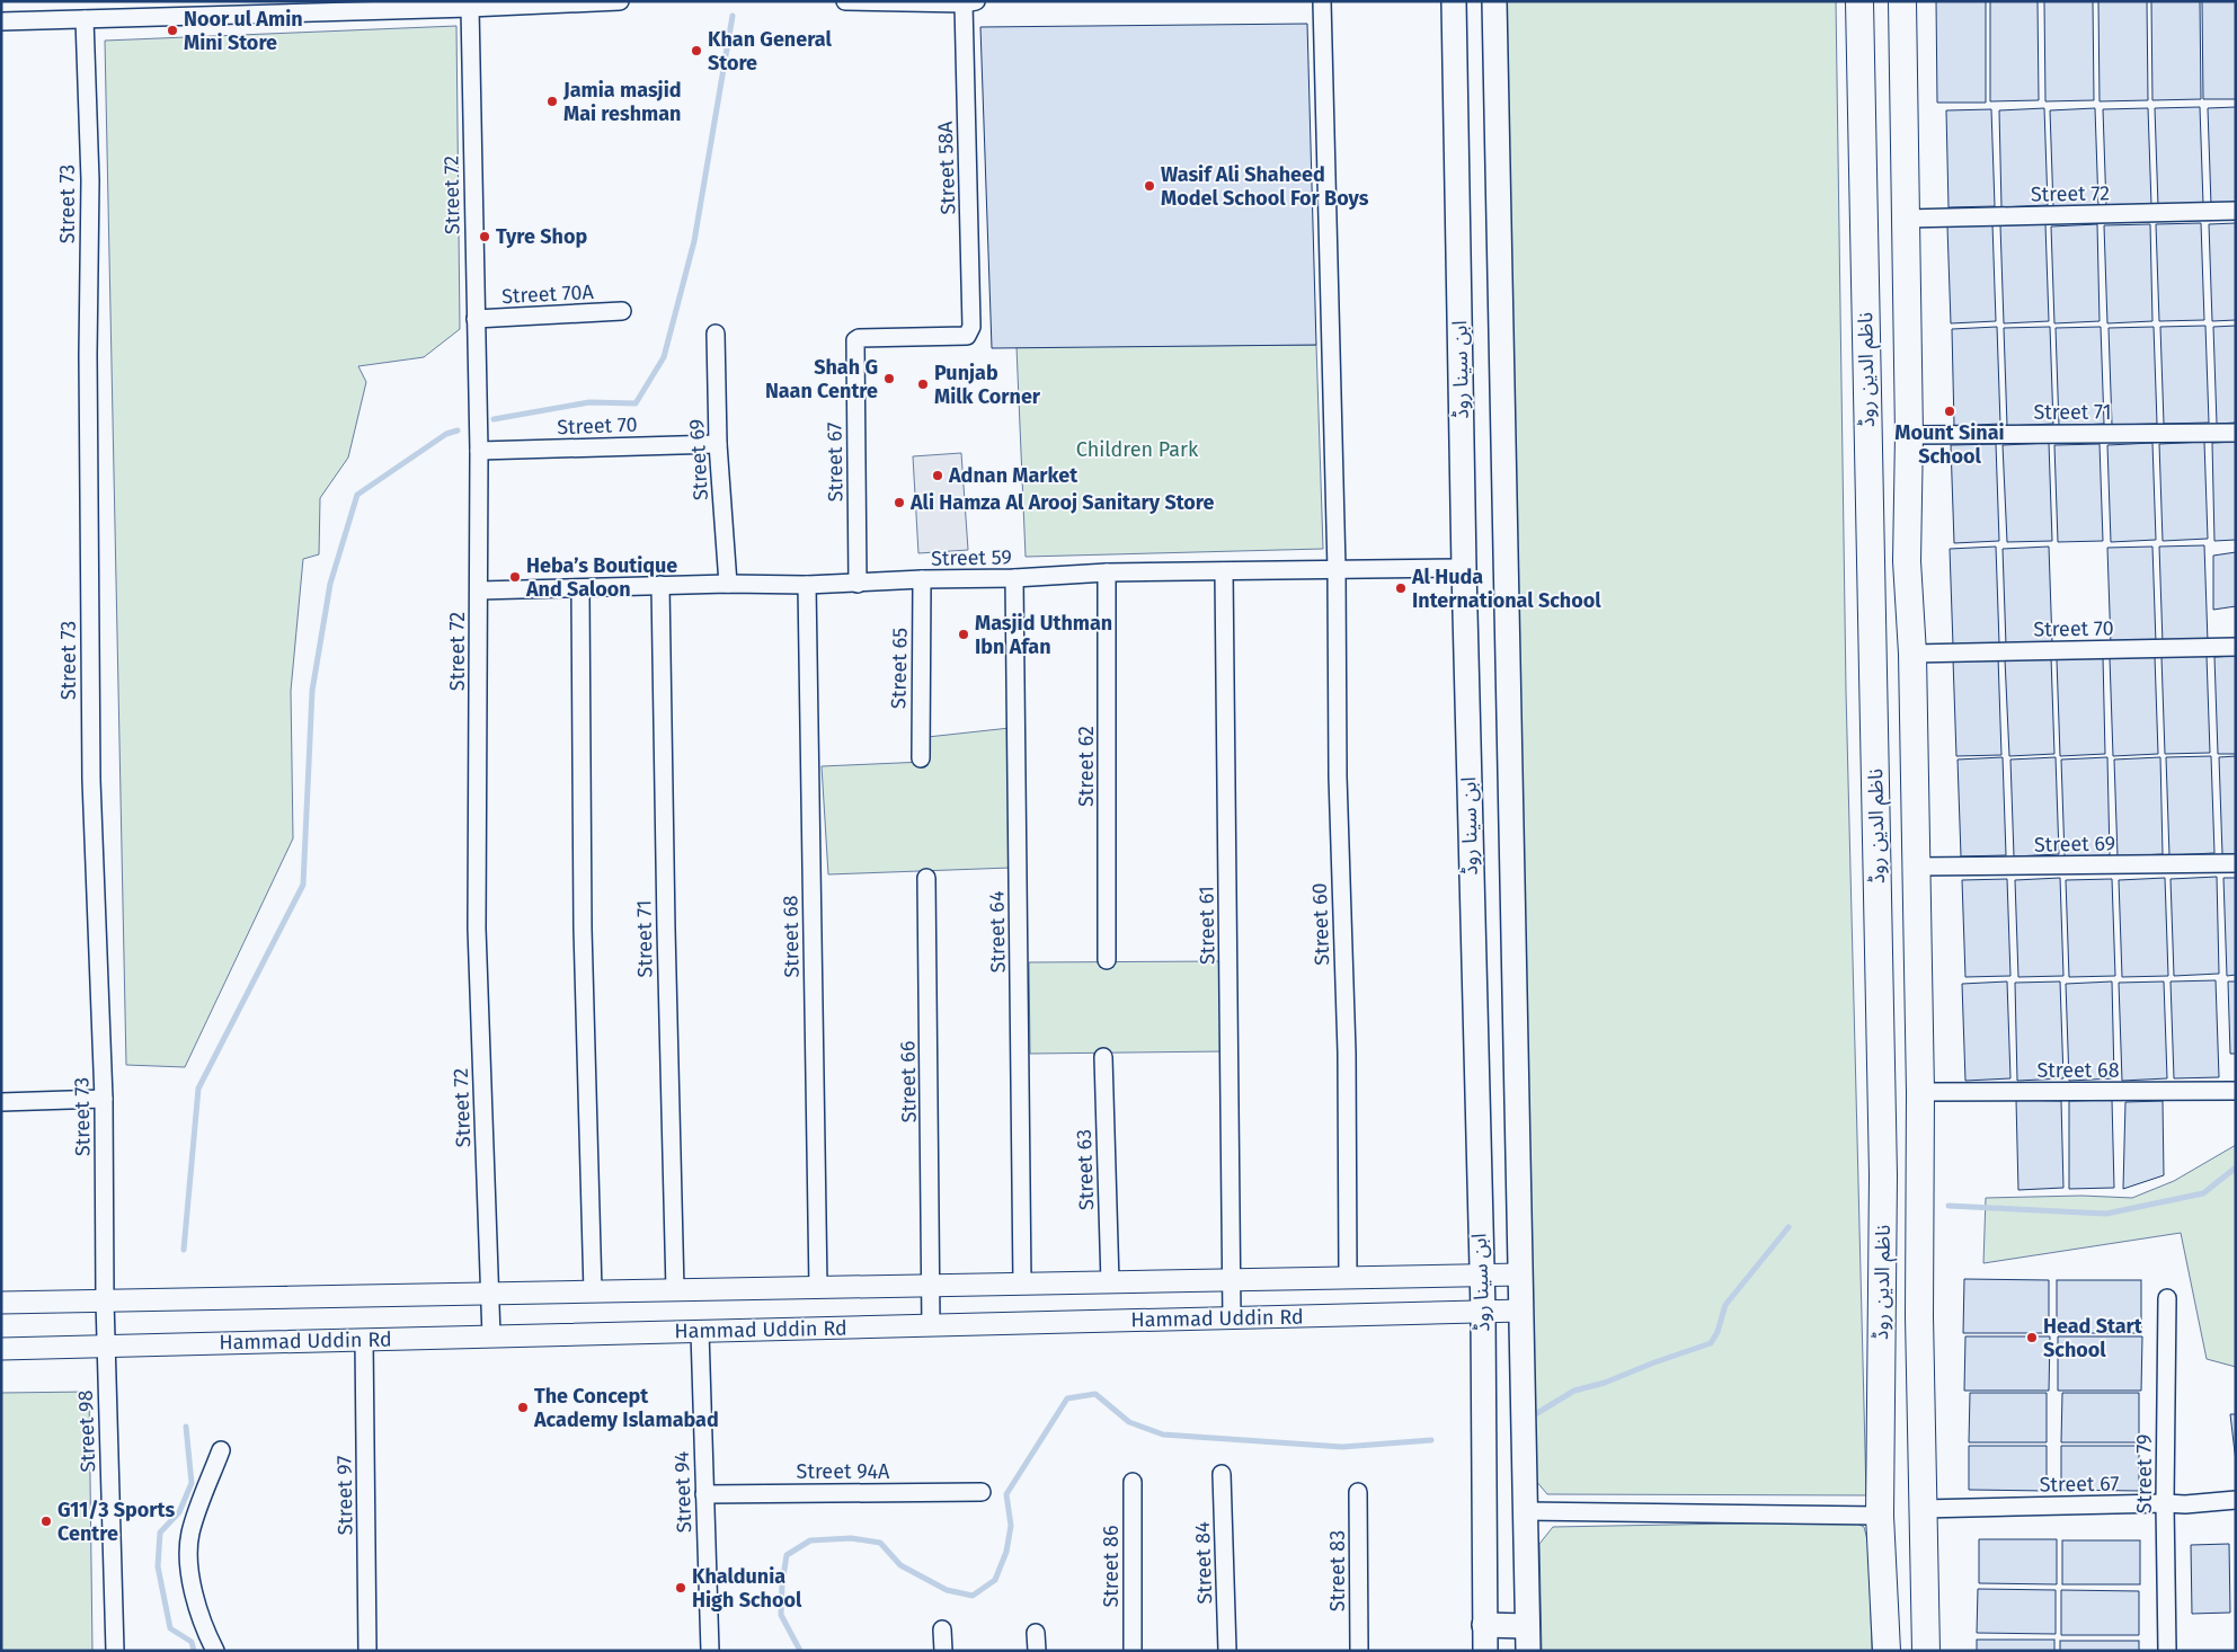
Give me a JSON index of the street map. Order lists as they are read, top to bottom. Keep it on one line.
{"streets":{"main road":["ابن سینا روڈ","ناظم الدین روڈ"],"street":["Street 58A","Street 72","Street 73","Street 70A","Street 71","Street 70","Street 69","Street 67","Street 59","Street 65","Street 62","Street 60","Street 61","Street 64","Street 68","Street 66","Street 63","Hammad Uddin Rd","Street 98","Street 94A","Street 79","Street 94","Street 97","Street 84","Street 86","Street 83"]},"crossings":[["Street 58A","Street 67"],["Street 72","Street 70A"],["Street 72","ناظم الدین روڈ"],["Street 72","Street 70"],["Street 72","Street 59"],["Street 72","Hammad Uddin Rd"],["Street 73","Hammad Uddin Rd"],["Street 73","Street 98"],["ابن سینا روڈ","Street 59"],["ابن سینا روڈ","Hammad Uddin Rd"],["ناظم الدین روڈ","Street 71"],["ناظم الدین روڈ","Street 70"],["ناظم الدین روڈ","Street 69"],["ناظم الدین روڈ","Street 67"],["ناظم الدین روڈ","Street 68"],["Street 71","Street 59"],["Street 71","Hammad Uddin Rd"],["Street 70","Street 69"],["Street 69","Street 59"],["Street 67","Street 59"],["Street 67","Street 79"],["Street 59","Street 65"],["Street 59","Street 62"],["Street 59","Street 60"],["Street 59","Street 61"],["Street 59","Street 64"],["Street 59","Street 68"],["Street 60","Hammad Uddin Rd"],["Street 61","Hammad Uddin Rd"],["Street 64","Hammad Uddin Rd"],["Street 68","Hammad Uddin Rd"],["Street 66","Hammad Uddin Rd"],["Street 63","Hammad Uddin Rd"],["Hammad Uddin Rd","Street 98"],["Hammad Uddin Rd","Street 94"],["Hammad Uddin Rd","Street 97"],["Street 94A","Street 94"]],"parks":["Children Park"],"places":["Noor ul Amin Mini Store","Khan General Store","Jamia masjid Mai reshman","Wasif Ali Shaheed Model School For Boys","Tyre Shop","Shah G Naan Centre","Punjab Milk Corner","Mount Sinai School","Adnan Market","Ali Hamza Al Arooj Sanitary Store","Heba’s Boutique And Saloon","Al Huda International School","Masjid Uthman Ibn Afan","Head Start School","The Concept Academy Islamabad","G11/3 Sports Centre","Khaldunia High School"]}
